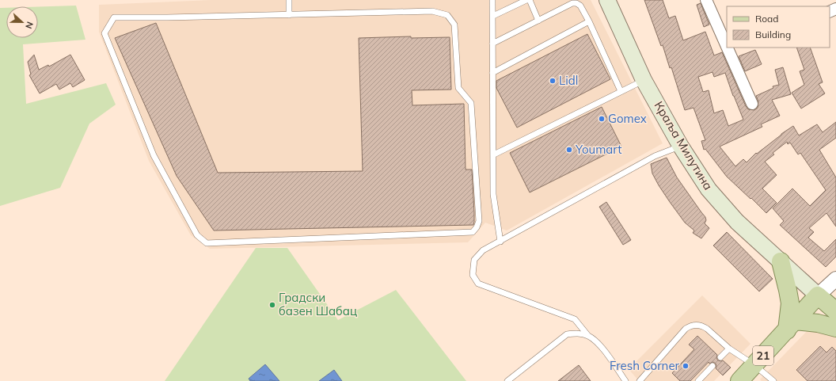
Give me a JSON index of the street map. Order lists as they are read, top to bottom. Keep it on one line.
{"streets":{"main road":["Краља Милутина","21"]},"crossings":[["Краља Милутина","21"]],"places":["Lidl","Gomex","Youmart","Градски базен Шабац","Fresh Corner"],"legend":["Road","Building"],"north":"right"}
